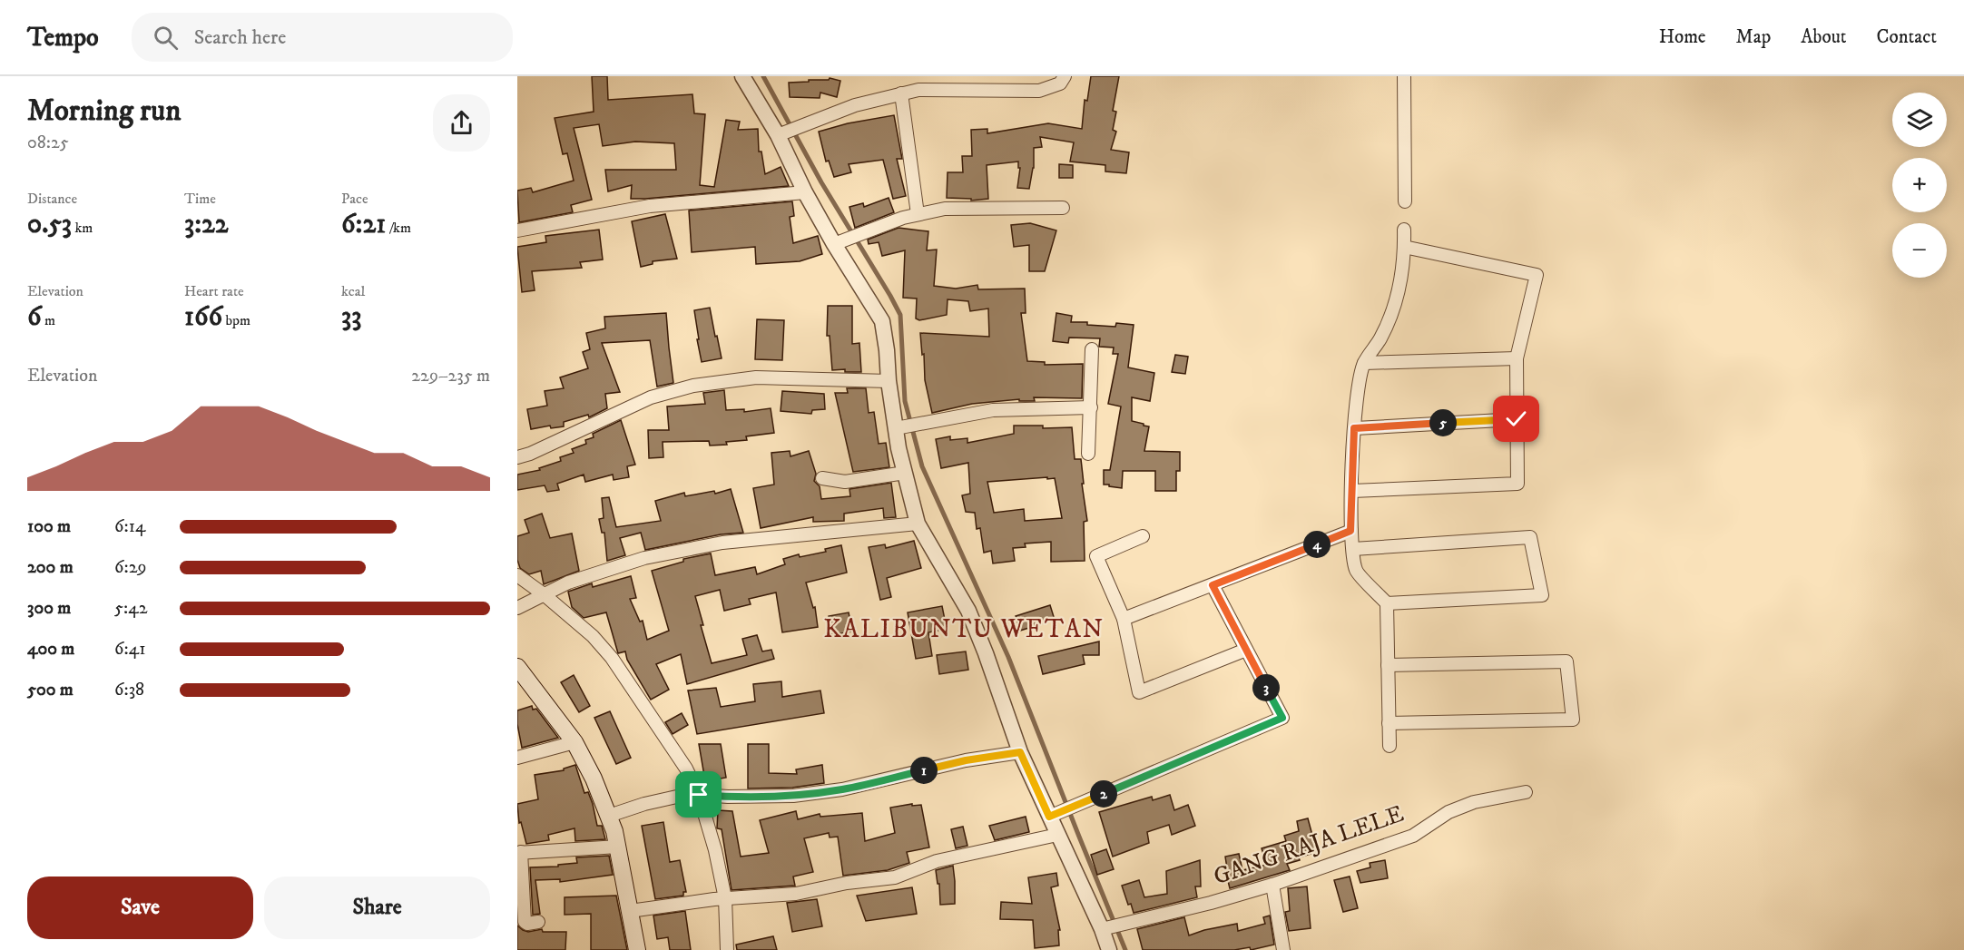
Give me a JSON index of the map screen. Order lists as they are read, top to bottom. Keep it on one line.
{"streets":{"street":["GANG RAJA LELE"]},"districts":["KALIBUNTU WETAN"],"page":{"header":"Tempo","search":"Search here","nav":["Home","Map","About","Contact"],"heading":["Morning run","08:25"],"map_buttons":["+","−"],"stats":[["Distance","0.53 km"],["Time","3:22"],["Pace","6:21 /km"],["Elevation","6 m"],["Heart rate","166 bpm"],["kcal","33"]],"chart":["Elevation","229–235 m"],"pins":["5","4","3","1","2"],"list":[{"name":"100 m","note":"6:14"},{"name":"200 m","note":"6:29"},{"name":"300 m","note":"5:42"},{"name":"400 m","note":"6:41"},{"name":"500 m","note":"6:38"}],"buttons":["Save","Share"]}}
